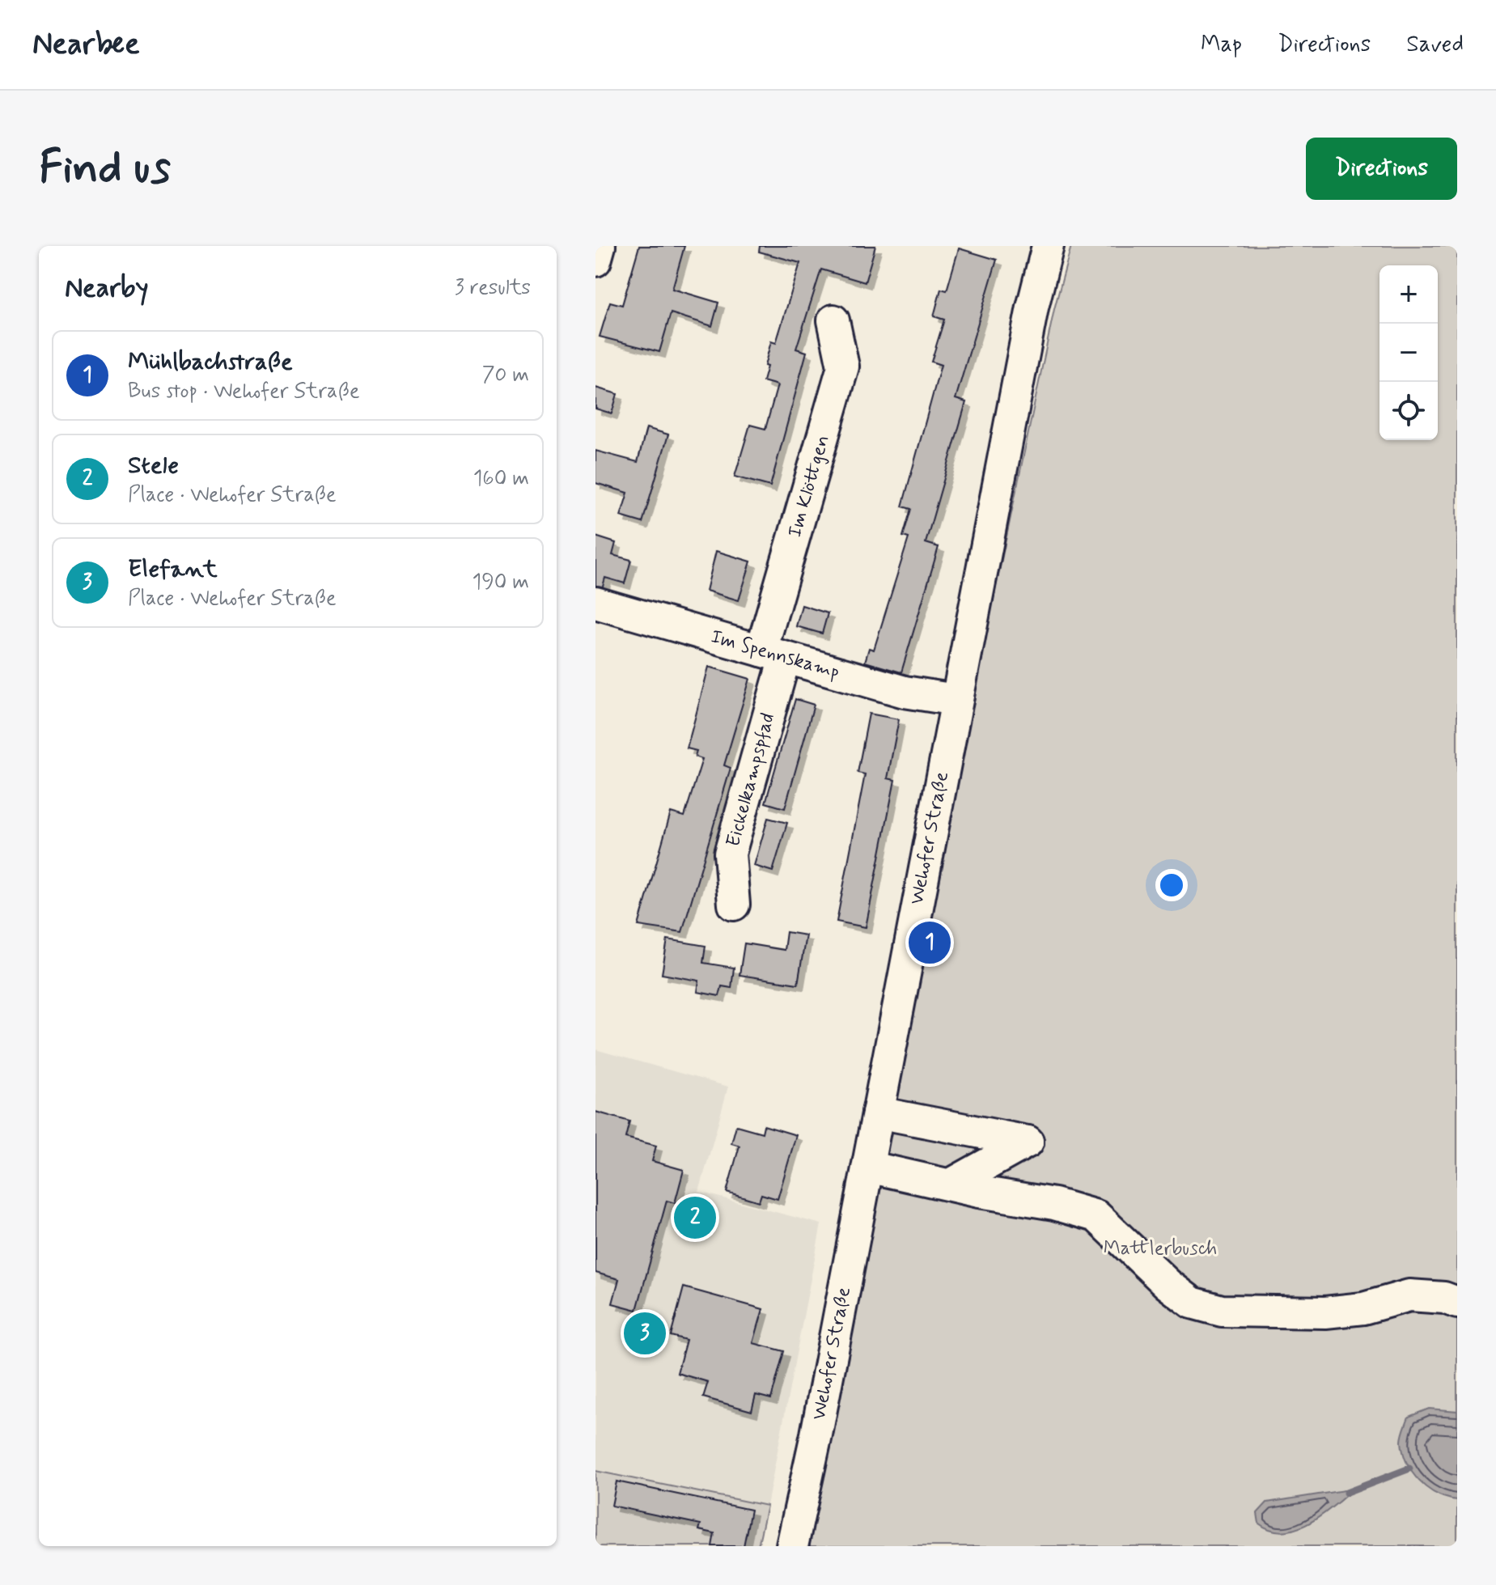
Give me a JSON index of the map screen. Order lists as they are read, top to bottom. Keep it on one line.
{"streets":{"street":["Im Klöttgen","Im Spennskamp","Eickelkampspfad","Wehofer Straße"]},"crossings":[["Im Klöttgen","Im Spennskamp"],["Im Klöttgen","Eickelkampspfad"],["Im Spennskamp","Eickelkampspfad"],["Im Spennskamp","Wehofer Straße"]],"parks":["Mattlerbusch"],"page":{"header":"Nearbee","nav":["Map","Directions","Saved"],"buttons":"Directions","title":"Find us","heading":["Nearby","3 results"],"map_buttons":["+","−"],"list":[{"mark":"1","name":"Mühlbachstraße","note":"Bus stop · Wehofer Straße","value":"70 m"},{"mark":"2","name":"Stele","note":"Place · Wehofer Straße","value":"160 m"},{"mark":"3","name":"Elefant","note":"Place · Wehofer Straße","value":"190 m"}],"pins":["1","2","3"]}}
